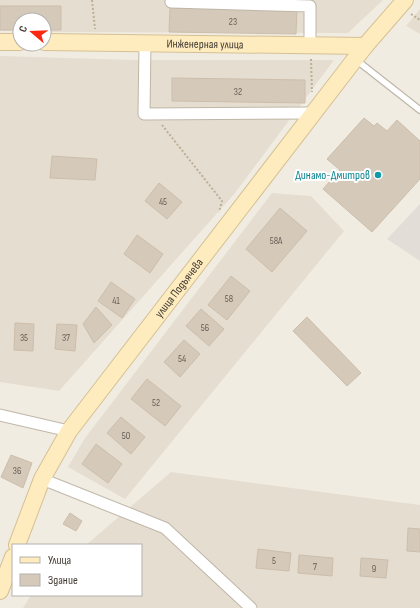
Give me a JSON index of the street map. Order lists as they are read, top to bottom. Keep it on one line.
{"streets":{"main road":["Инженерная улица","улица Подъячева"]},"crossings":[["Инженерная улица","улица Подъячева"]],"places":["Динамо-Дмитров"],"house_numbers":["23","32","45","58А","58","41","56","35","37","54","52","50","36","5","7","9"],"legend":["Улица","Здание"],"north":"left"}
